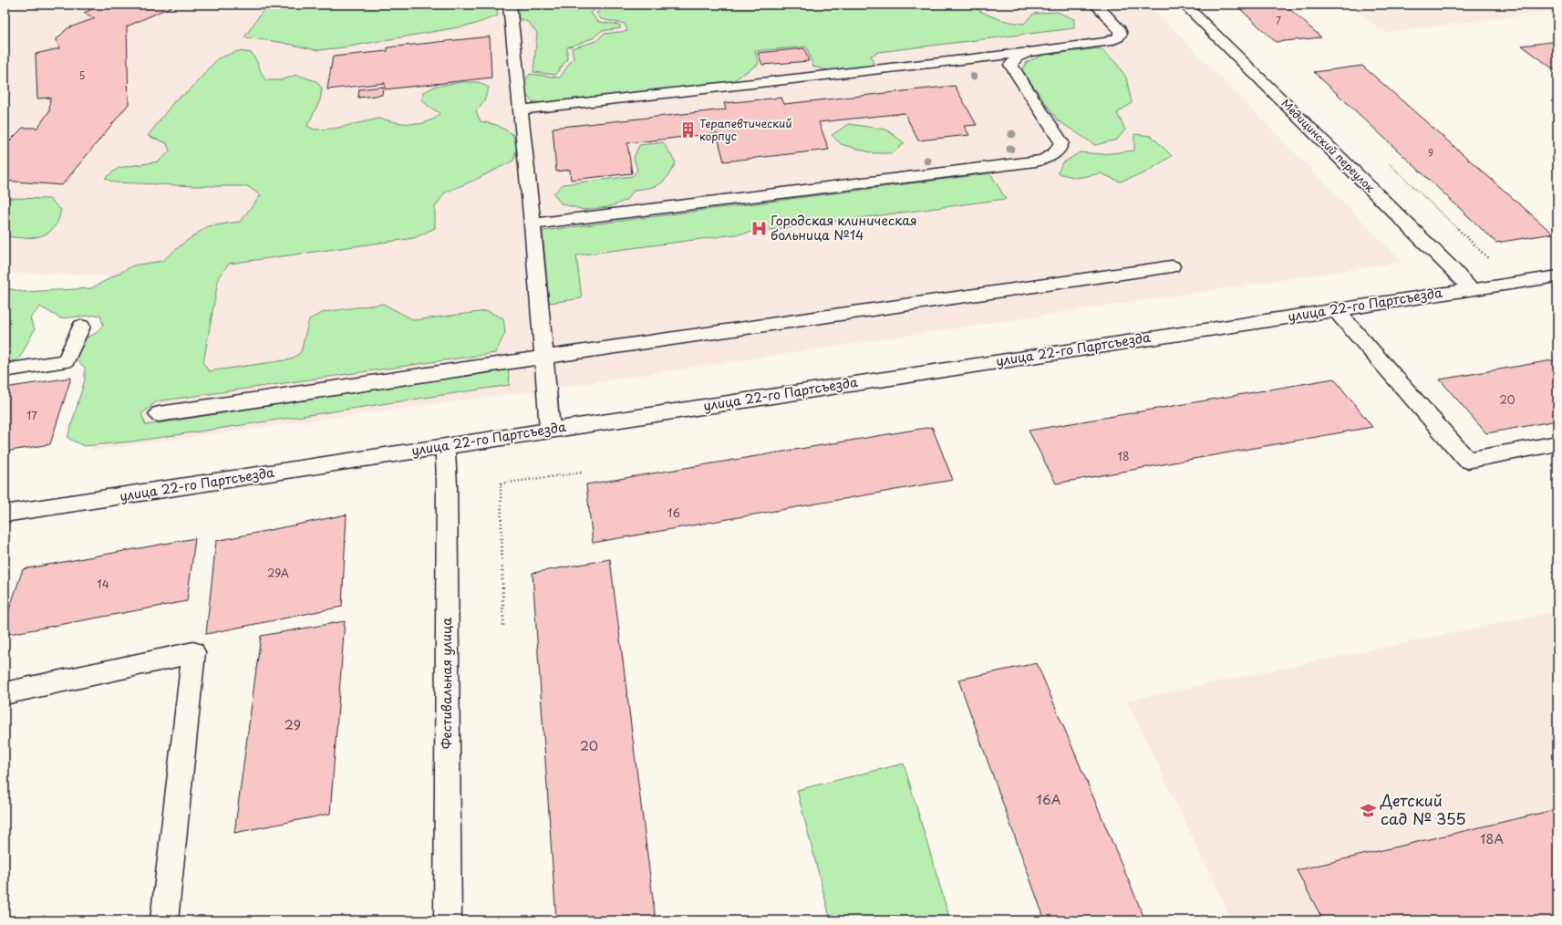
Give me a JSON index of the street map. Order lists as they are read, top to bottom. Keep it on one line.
{"streets":{"street":["Медицинский переулок","улица 22-го Партсъезда","Фестивальная улица"]},"crossings":[["Медицинский переулок","улица 22-го Партсъезда"],["улица 22-го Партсъезда","Фестивальная улица"]],"places":{"building":["Терапевтический корпус"],"hospital":["Городская клиническая больница №14"],"school or university":["Детский сад № 355"]},"house_numbers":["7","5","9","20","17","18","16","29А","14","29","20","16А","18А"]}
